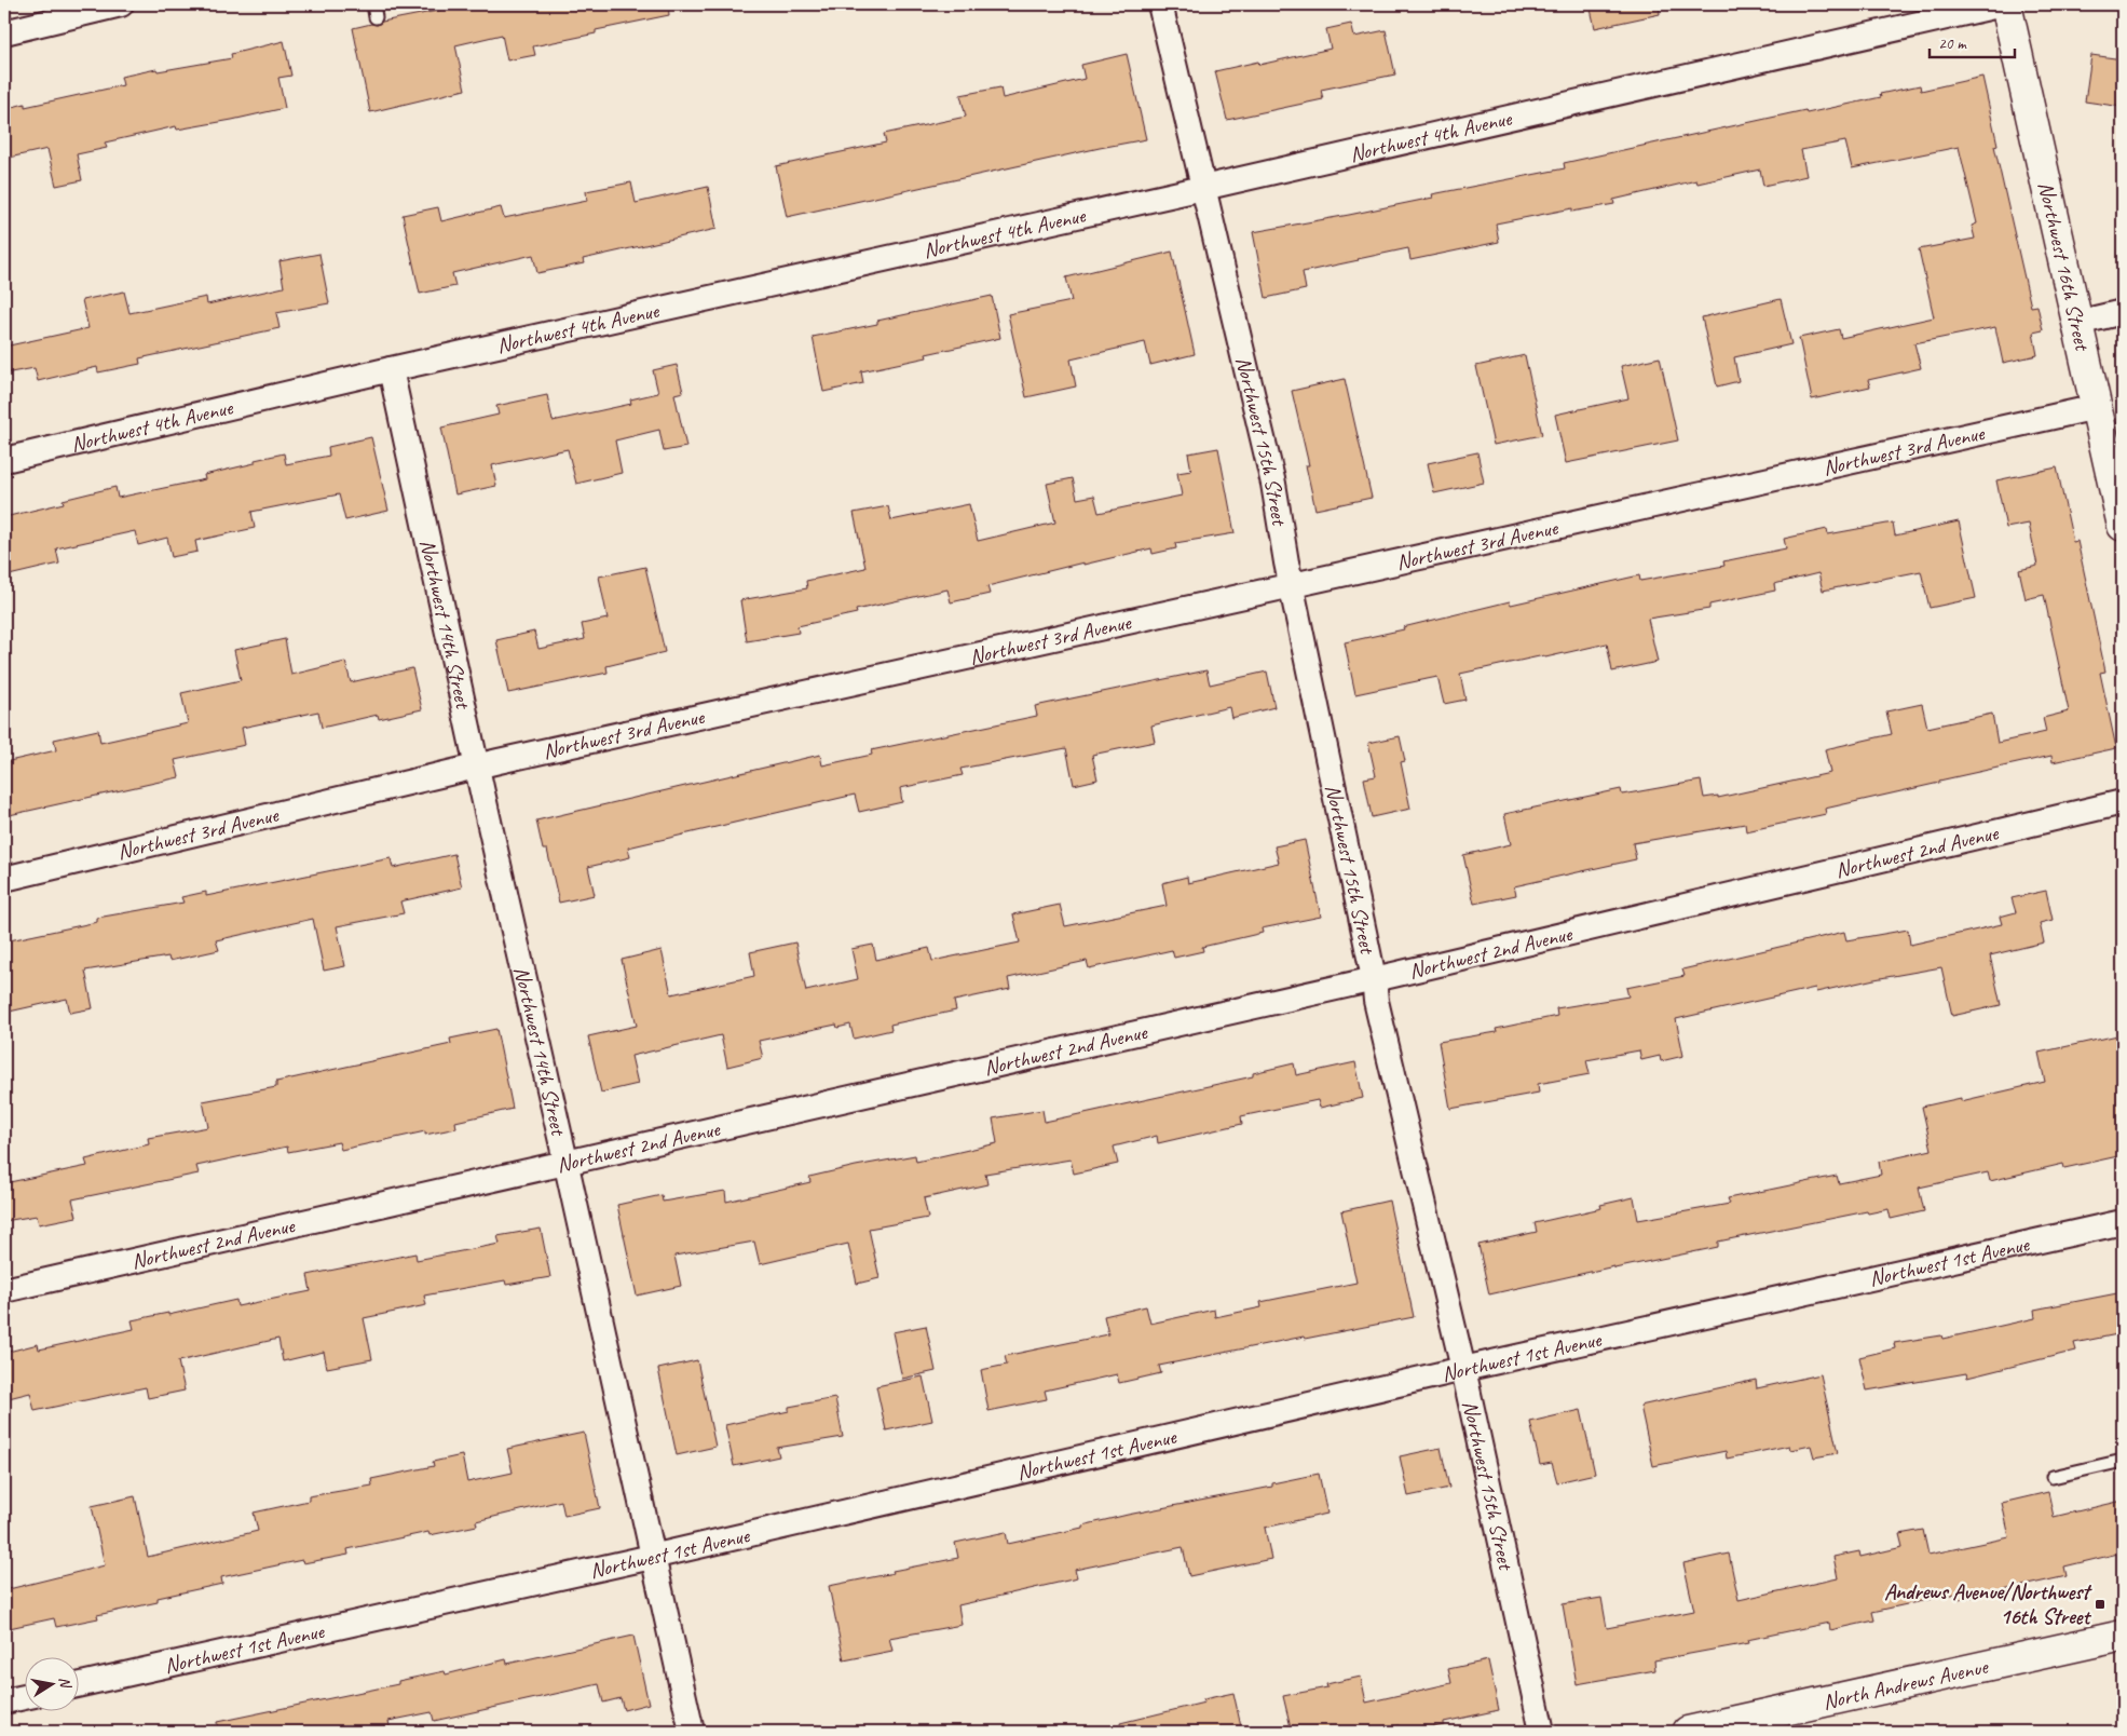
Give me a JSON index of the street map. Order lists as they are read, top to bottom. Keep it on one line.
{"streets":{"street":["Northwest 4th Avenue","Northwest 16th Street","Northwest 15th Street","Northwest 3rd Avenue","Northwest 14th Street","Northwest 2nd Avenue","Northwest 1st Avenue","North Andrews Avenue"]},"crossings":[["Northwest 4th Avenue","Northwest 16th Street"],["Northwest 4th Avenue","Northwest 15th Street"],["Northwest 4th Avenue","Northwest 14th Street"],["Northwest 16th Street","Northwest 3rd Avenue"],["Northwest 15th Street","Northwest 3rd Avenue"],["Northwest 15th Street","Northwest 2nd Avenue"],["Northwest 15th Street","Northwest 1st Avenue"],["Northwest 3rd Avenue","Northwest 14th Street"],["Northwest 14th Street","Northwest 2nd Avenue"],["Northwest 14th Street","Northwest 1st Avenue"]],"places":{"transit":["Andrews Avenue/Northwest 16th Street"]},"scale_bar":"20 m","north":"right"}
